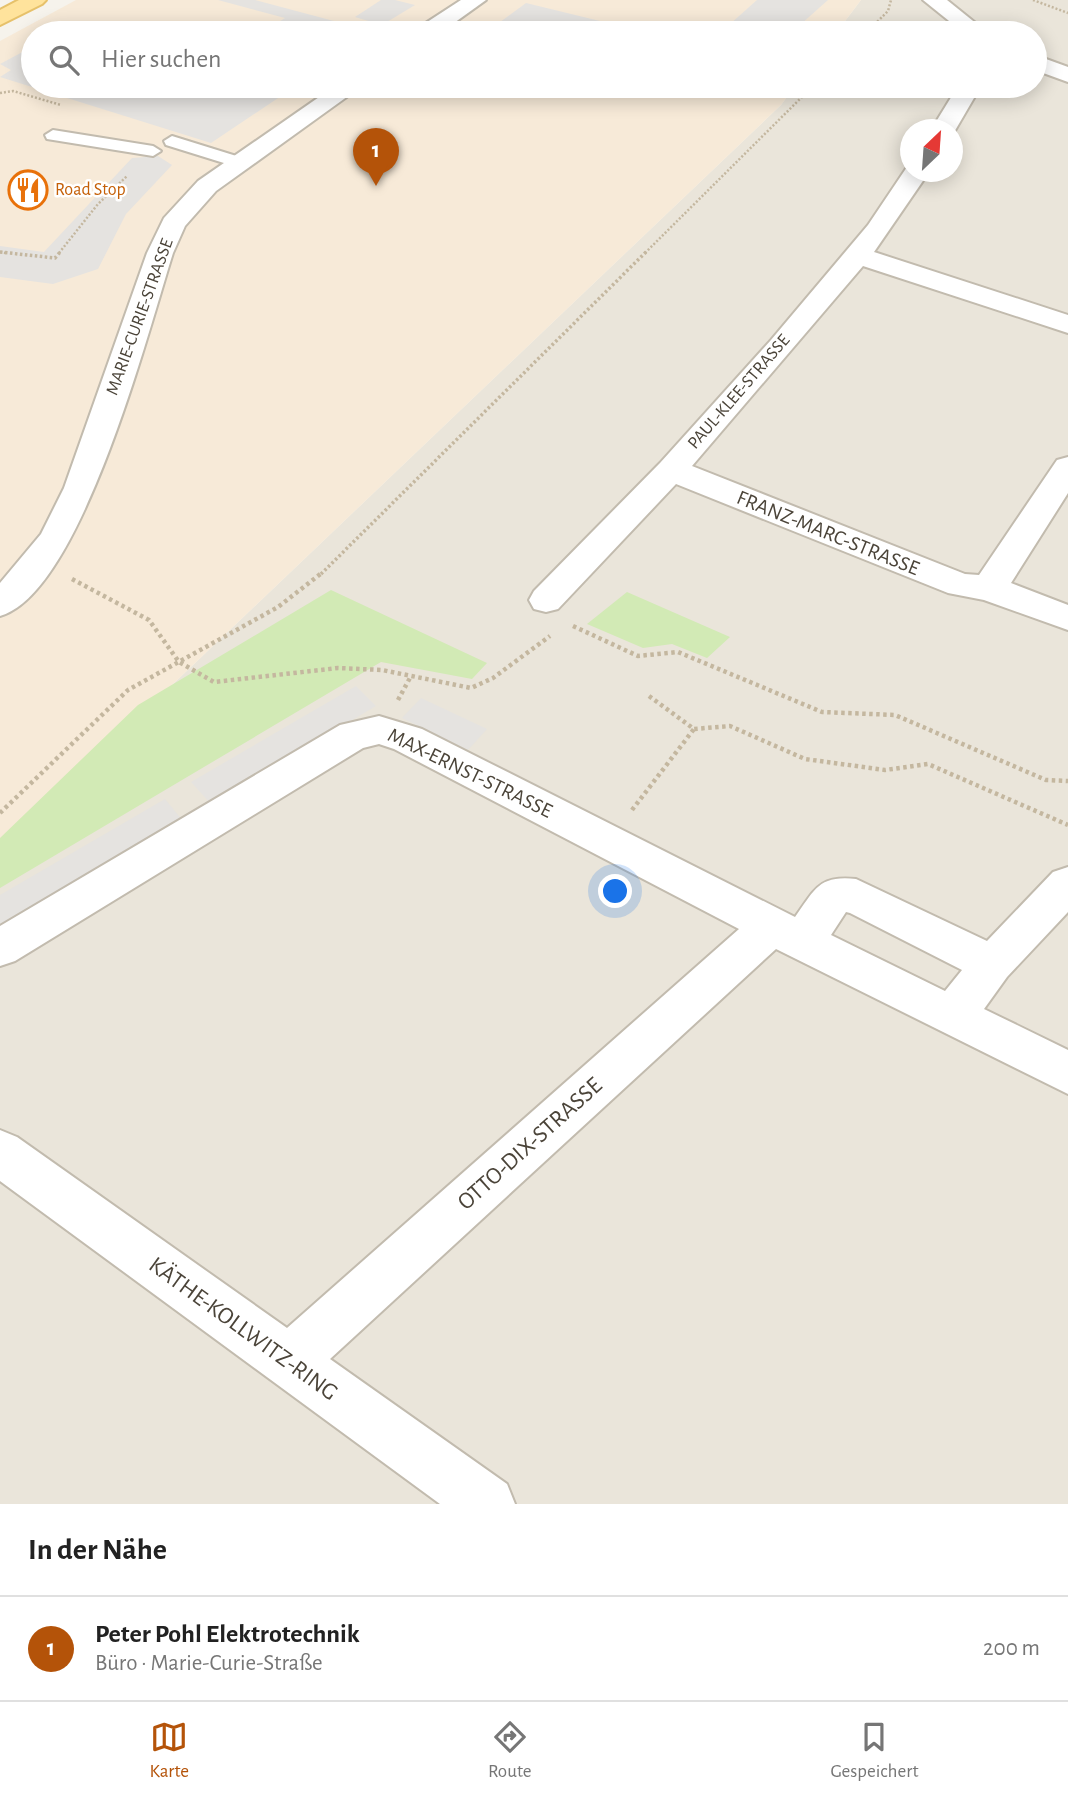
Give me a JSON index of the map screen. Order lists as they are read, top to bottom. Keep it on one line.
{"streets":{"street":["MARIE-CURIE-STRASSE","PAUL-KLEE-STRASSE","FRANZ-MARC-STRASSE","MAX-ERNST-STRASSE","OTTO-DIX-STRASSE","KÄTHE-KOLLWITZ-RING"]},"crossings":[["PAUL-KLEE-STRASSE","FRANZ-MARC-STRASSE"],["MAX-ERNST-STRASSE","OTTO-DIX-STRASSE"],["OTTO-DIX-STRASSE","KÄTHE-KOLLWITZ-RING"]],"places":{"restaurant":["Road Stop"]},"north":"top right","page":{"search":"Hier suchen","pins":"1","heading":"In der Nähe","list":[{"mark":"1","name":"Peter Pohl Elektrotechnik","note":"Büro · Marie-Curie-Straße","value":"200 m"}],"nav":["Karte","Route","Gespeichert"]}}
